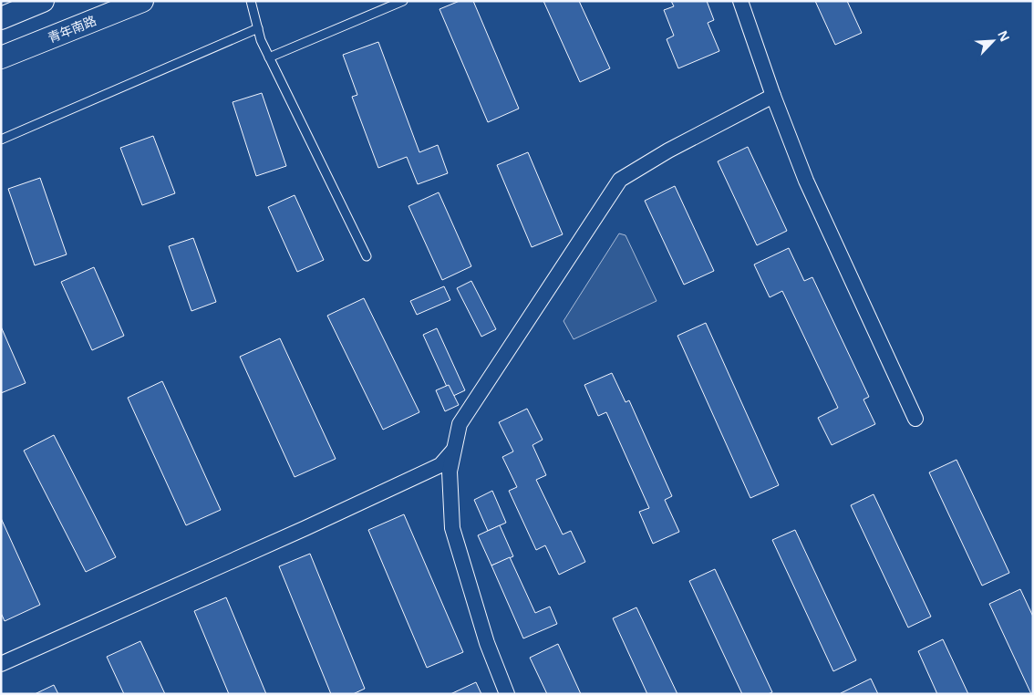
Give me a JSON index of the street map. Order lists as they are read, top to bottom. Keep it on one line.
{"streets":{"main road":["青年南路"]},"north":"top right"}
